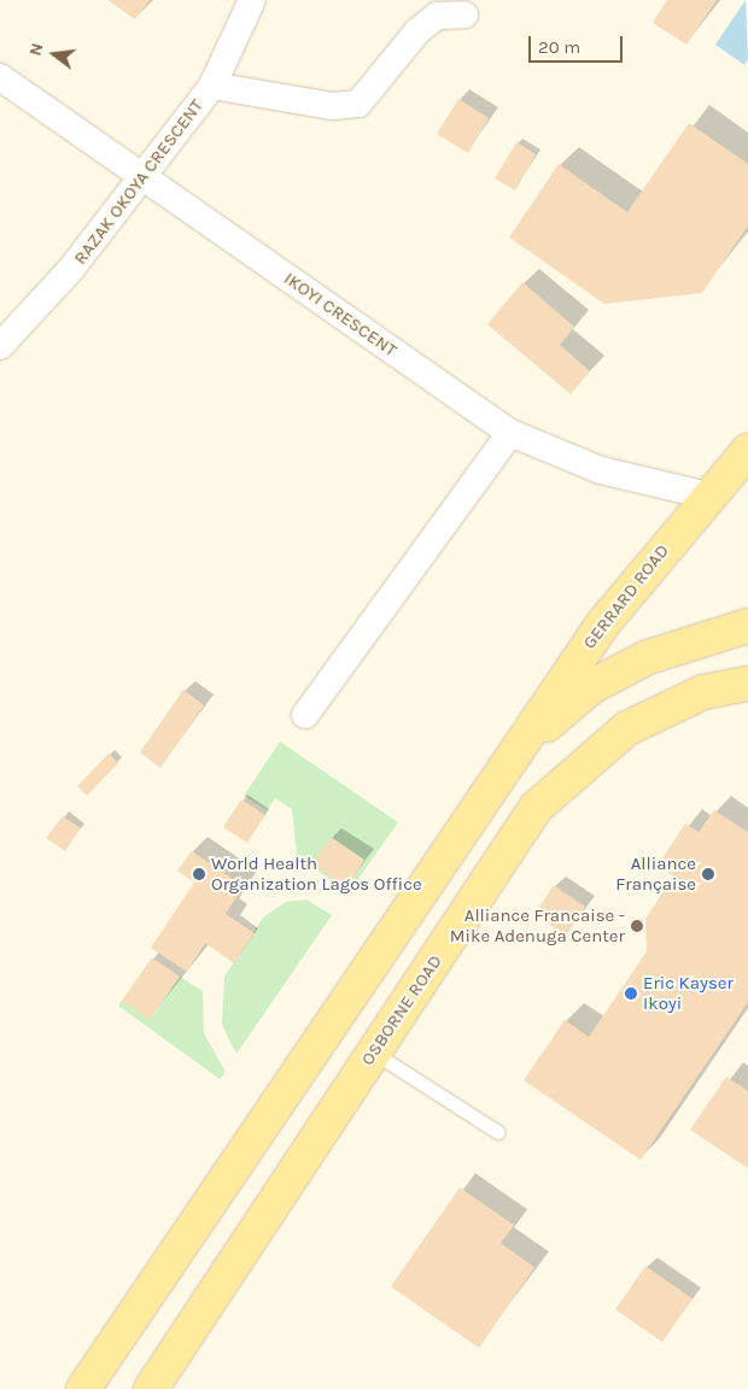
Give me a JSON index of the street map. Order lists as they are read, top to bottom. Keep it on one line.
{"streets":{"main road":["GERRARD ROAD","OSBORNE ROAD"],"street":["RAZAK OKOYA CRESCENT","IKOYI CRESCENT"]},"crossings":[["RAZAK OKOYA CRESCENT","IKOYI CRESCENT"],["IKOYI CRESCENT","GERRARD ROAD"]],"places":["World Health Organization Lagos Office","Alliance Française","Alliance Francaise - Mike Adenuga Center","Eric Kayser Ikoyi"],"scale_bar":"20 m","north":"left"}
